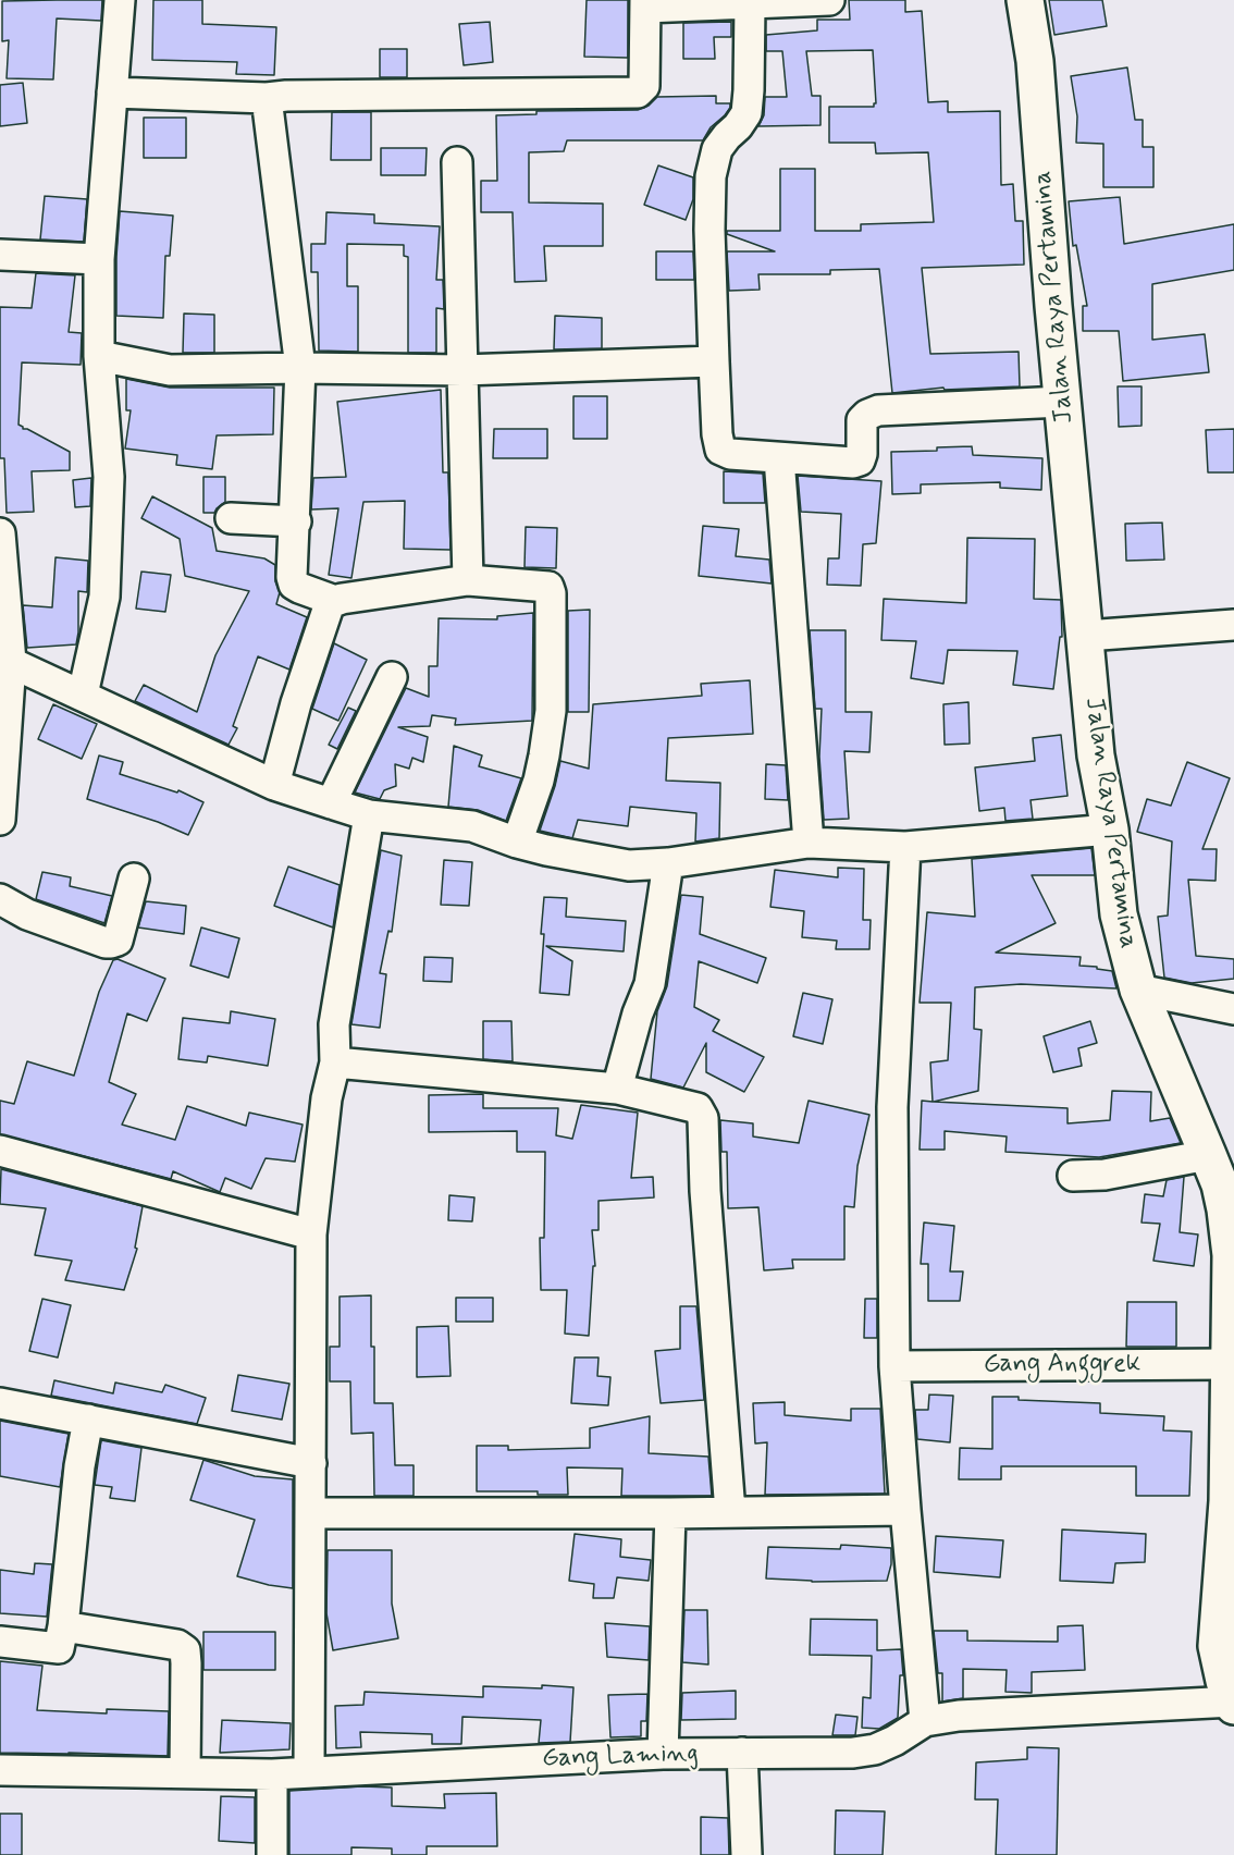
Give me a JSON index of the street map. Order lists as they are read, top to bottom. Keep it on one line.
{"streets":{"main road":["Jalan Raya Pertamina"],"street":["Gang Anggrek","Gang Laming"]},"crossings":[["Jalan Raya Pertamina","Gang Anggrek"],["Jalan Raya Pertamina","Gang Laming"]]}
